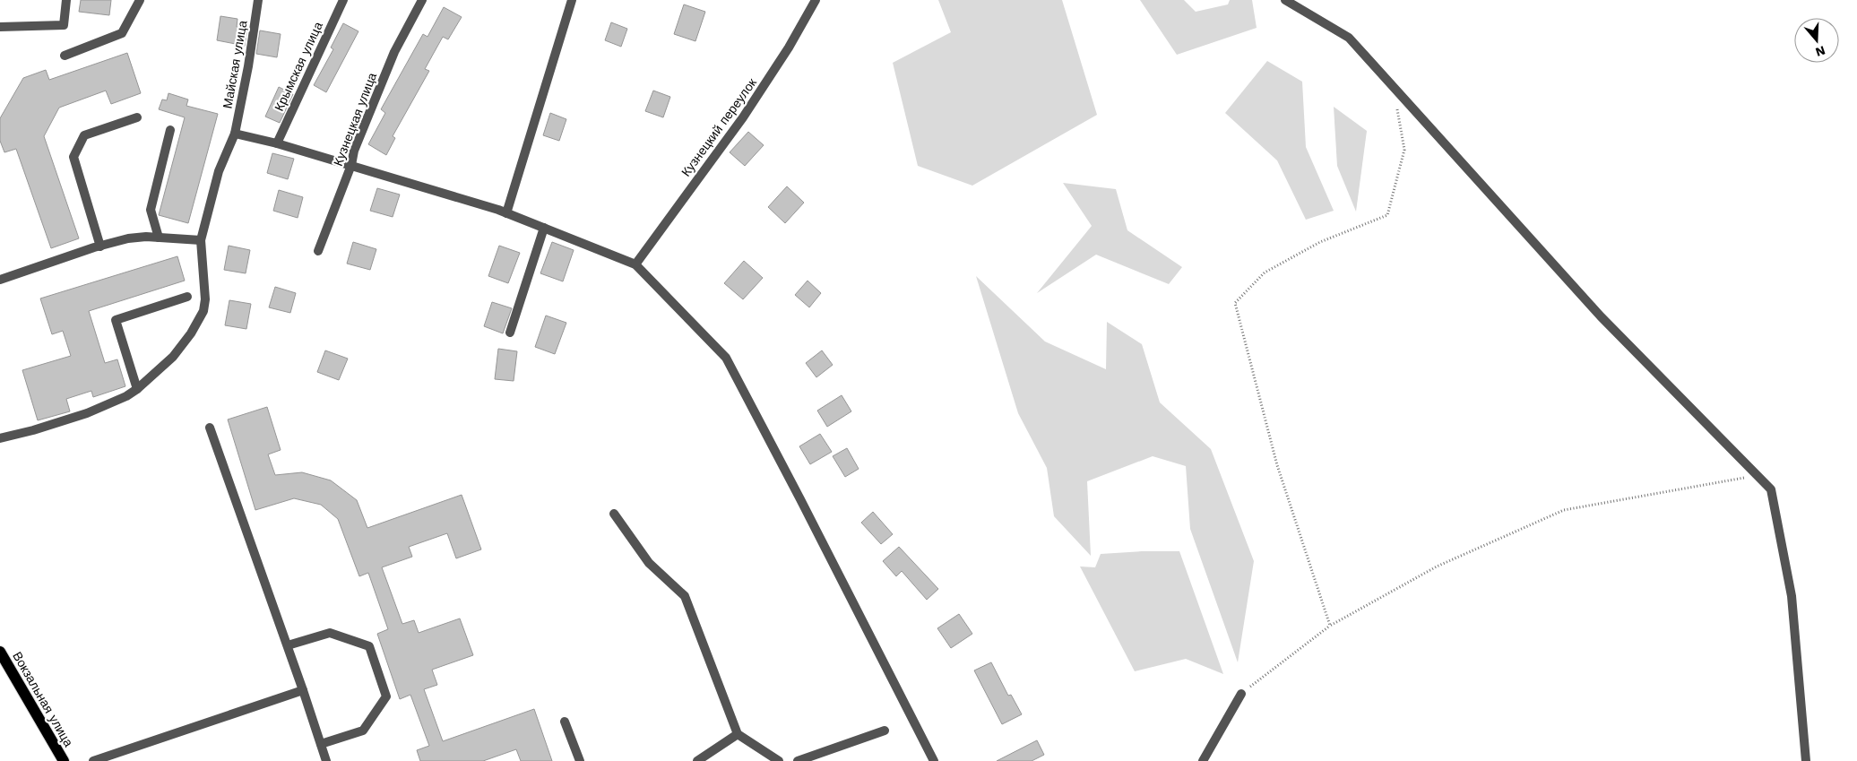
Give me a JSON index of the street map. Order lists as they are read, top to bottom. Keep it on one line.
{"streets":{"main road":["Вокзальная улица"],"street":["Майская улица","Крымская улица","Кузнецкая улица","Кузнецкий переулок"]},"north":"bottom"}
